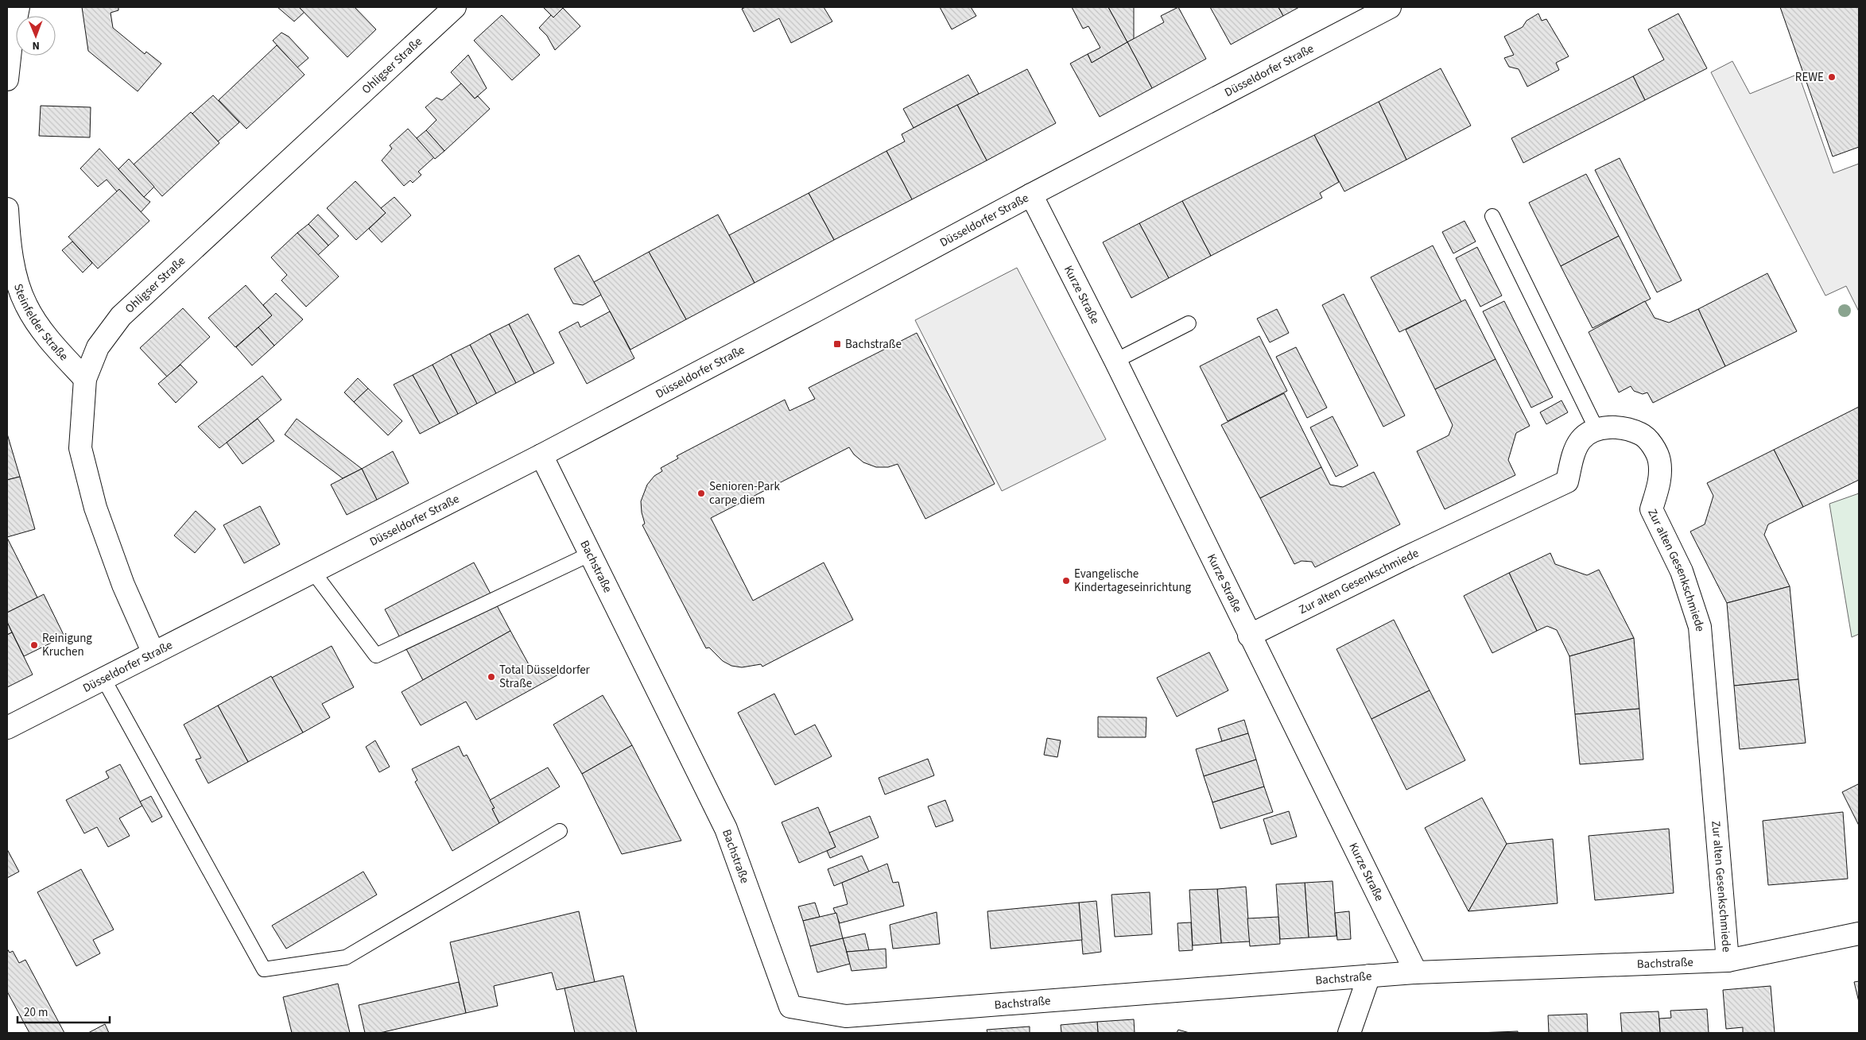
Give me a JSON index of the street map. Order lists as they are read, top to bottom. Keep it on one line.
{"streets":{"street":["Ohligser Straße","Düsseldorfer Straße","Kurze Straße","Steinfelder Straße","Bachstraße","Zur alten Gesenkschmiede"]},"crossings":[["Ohligser Straße","Düsseldorfer Straße"],["Ohligser Straße","Steinfelder Straße"],["Düsseldorfer Straße","Kurze Straße"],["Düsseldorfer Straße","Bachstraße"],["Kurze Straße","Bachstraße"],["Kurze Straße","Zur alten Gesenkschmiede"],["Bachstraße","Zur alten Gesenkschmiede"]],"places":{"other":["REWE","Senioren-Park carpe diem","Evangelische Kindertageseinrichtung","Reinigung Kruchen","Total Düsseldorfer Straße"],"transit":["Bachstraße"]},"scale_bar":"20 m","north":"bottom"}
